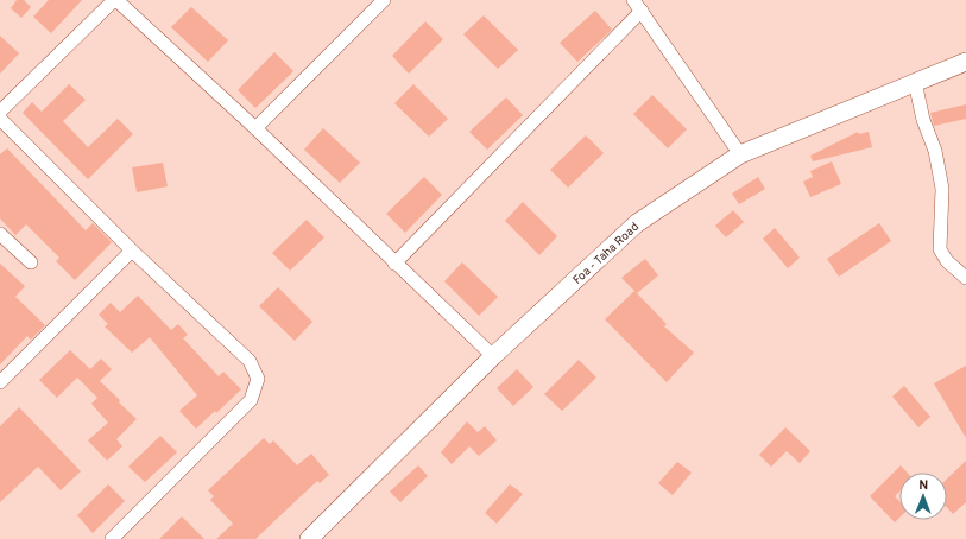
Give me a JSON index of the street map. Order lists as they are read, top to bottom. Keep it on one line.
{"streets":{"street":["Foa - Taha Road"]},"north":"top"}
